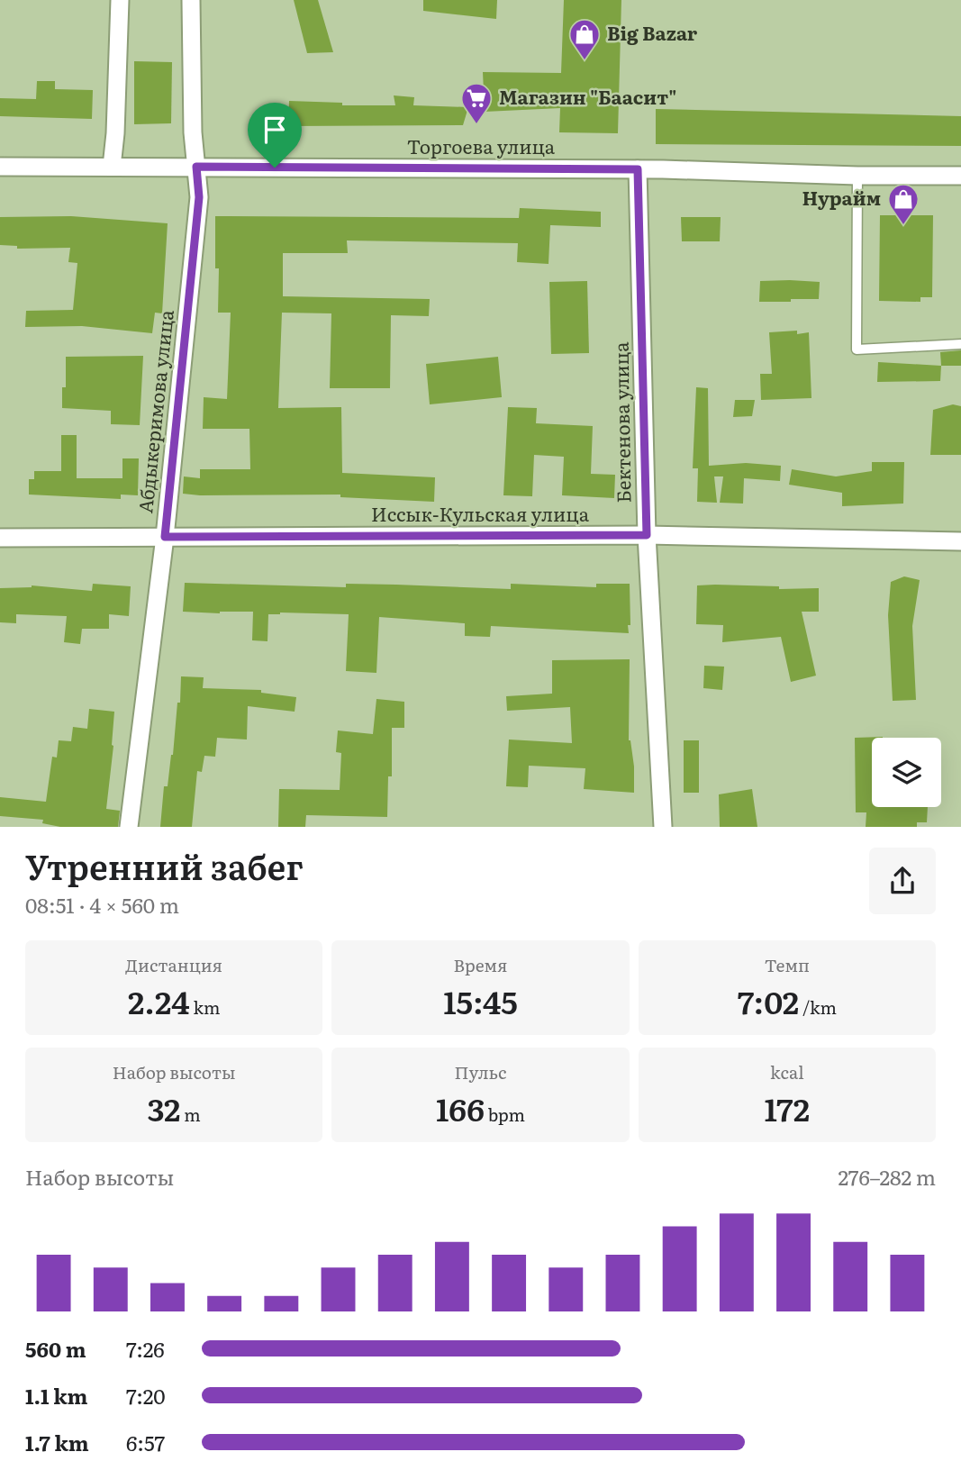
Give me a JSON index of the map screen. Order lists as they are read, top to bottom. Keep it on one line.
{"streets":{"street":["Торгоева улица","Абдыкеримова улица","Бектенова улица","Иссык-Кульская улица"]},"crossings":[["Торгоева улица","Абдыкеримова улица"],["Торгоева улица","Бектенова улица"],["Абдыкеримова улица","Иссык-Кульская улица"],["Бектенова улица","Иссык-Кульская улица"]],"places":{"shop":["Big Bazar","Нурайм"],"supermarket":["Магазин \"Баасит\""]},"page":{"heading":["Утренний забег","08:51 · 4 × 560 m"],"stats":[["Дистанция","2.24 km"],["Время","15:45"],["Темп","7:02 /km"],["Набор высоты","32 m"],["Пульс","166 bpm"],["kcal","172"]],"chart":["Набор высоты","276–282 m"],"list":[{"name":"560 m","note":"7:26"},{"name":"1.1 km","note":"7:20"},{"name":"1.7 km","note":"6:57"}]}}
